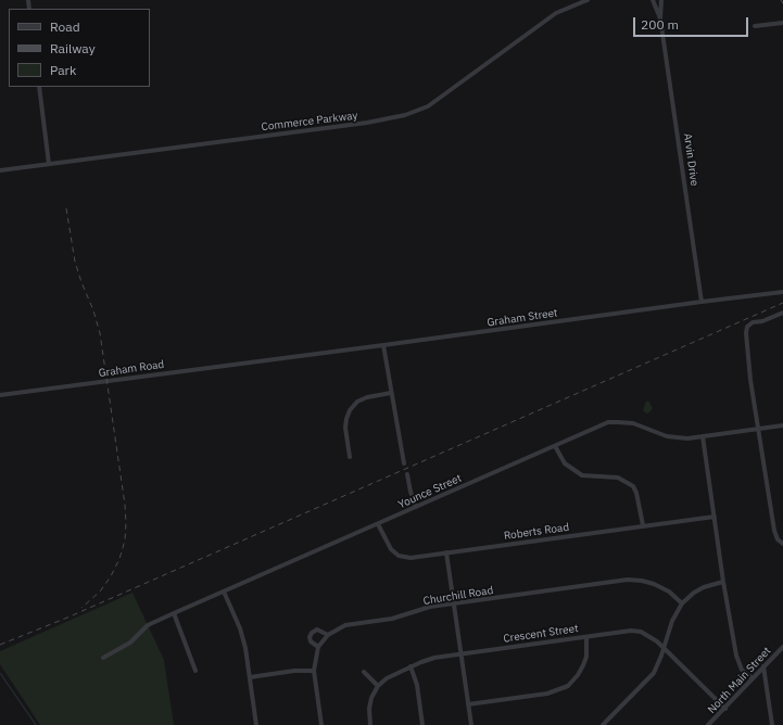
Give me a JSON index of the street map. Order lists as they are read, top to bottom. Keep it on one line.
{"streets":{"street":["Commerce Parkway","Arvin Drive","Graham Street","Graham Road","Younce Street","Roberts Road","Churchill Road","Crescent Street","North Main Street"]},"crossings":[["Arvin Drive","Graham Street"],["Graham Street","Graham Road"],["Younce Street","Roberts Road"],["Crescent Street","North Main Street"]],"legend":["Road","Railway","Park"],"scale_bar":"200 m"}
